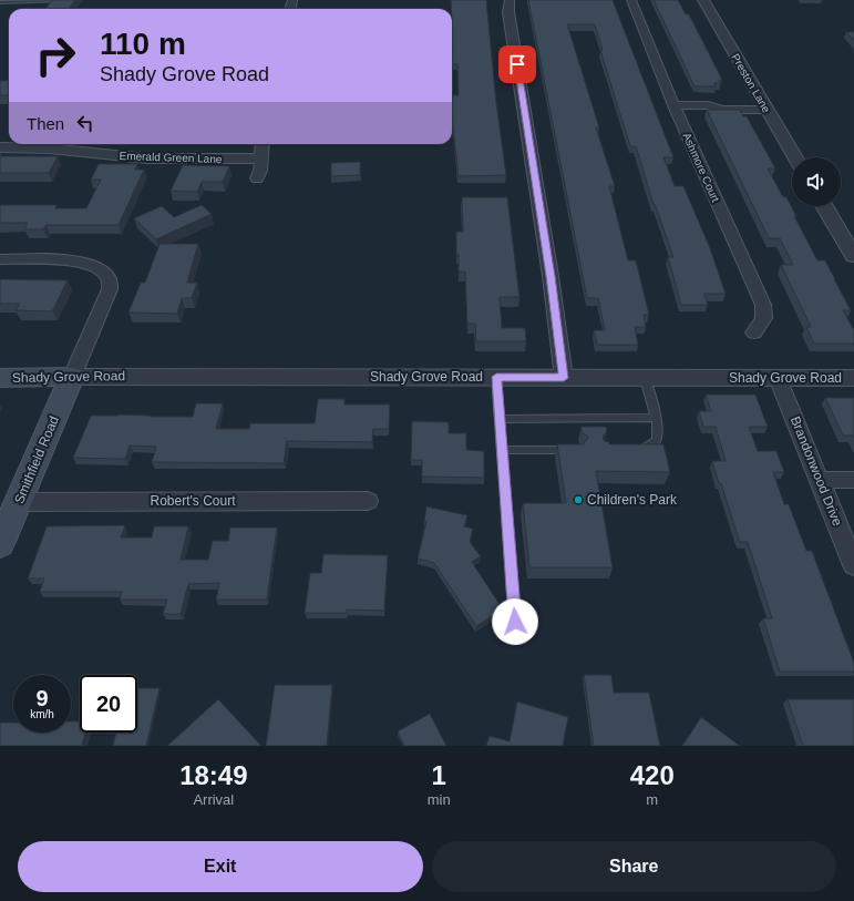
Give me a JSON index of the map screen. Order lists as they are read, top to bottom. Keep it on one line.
{"streets":{"main road":["Shady Grove Road","Smithfield Road"],"street":["Preston Lane","Emerald Green Lane","Ashmore Court","Brandonwood Drive","Robert's Court"]},"crossings":[["Shady Grove Road","Smithfield Road"],["Shady Grove Road","Brandonwood Drive"],["Smithfield Road","Robert's Court"]],"places":["Children's Park"],"page":{"turn":["110 m","Shady Grove Road"],"then":"Then","speed":"9 km/h","limit":"20","eta":["18:49","Arrival","1","min","420","m"],"buttons":["Exit","Share"]}}
